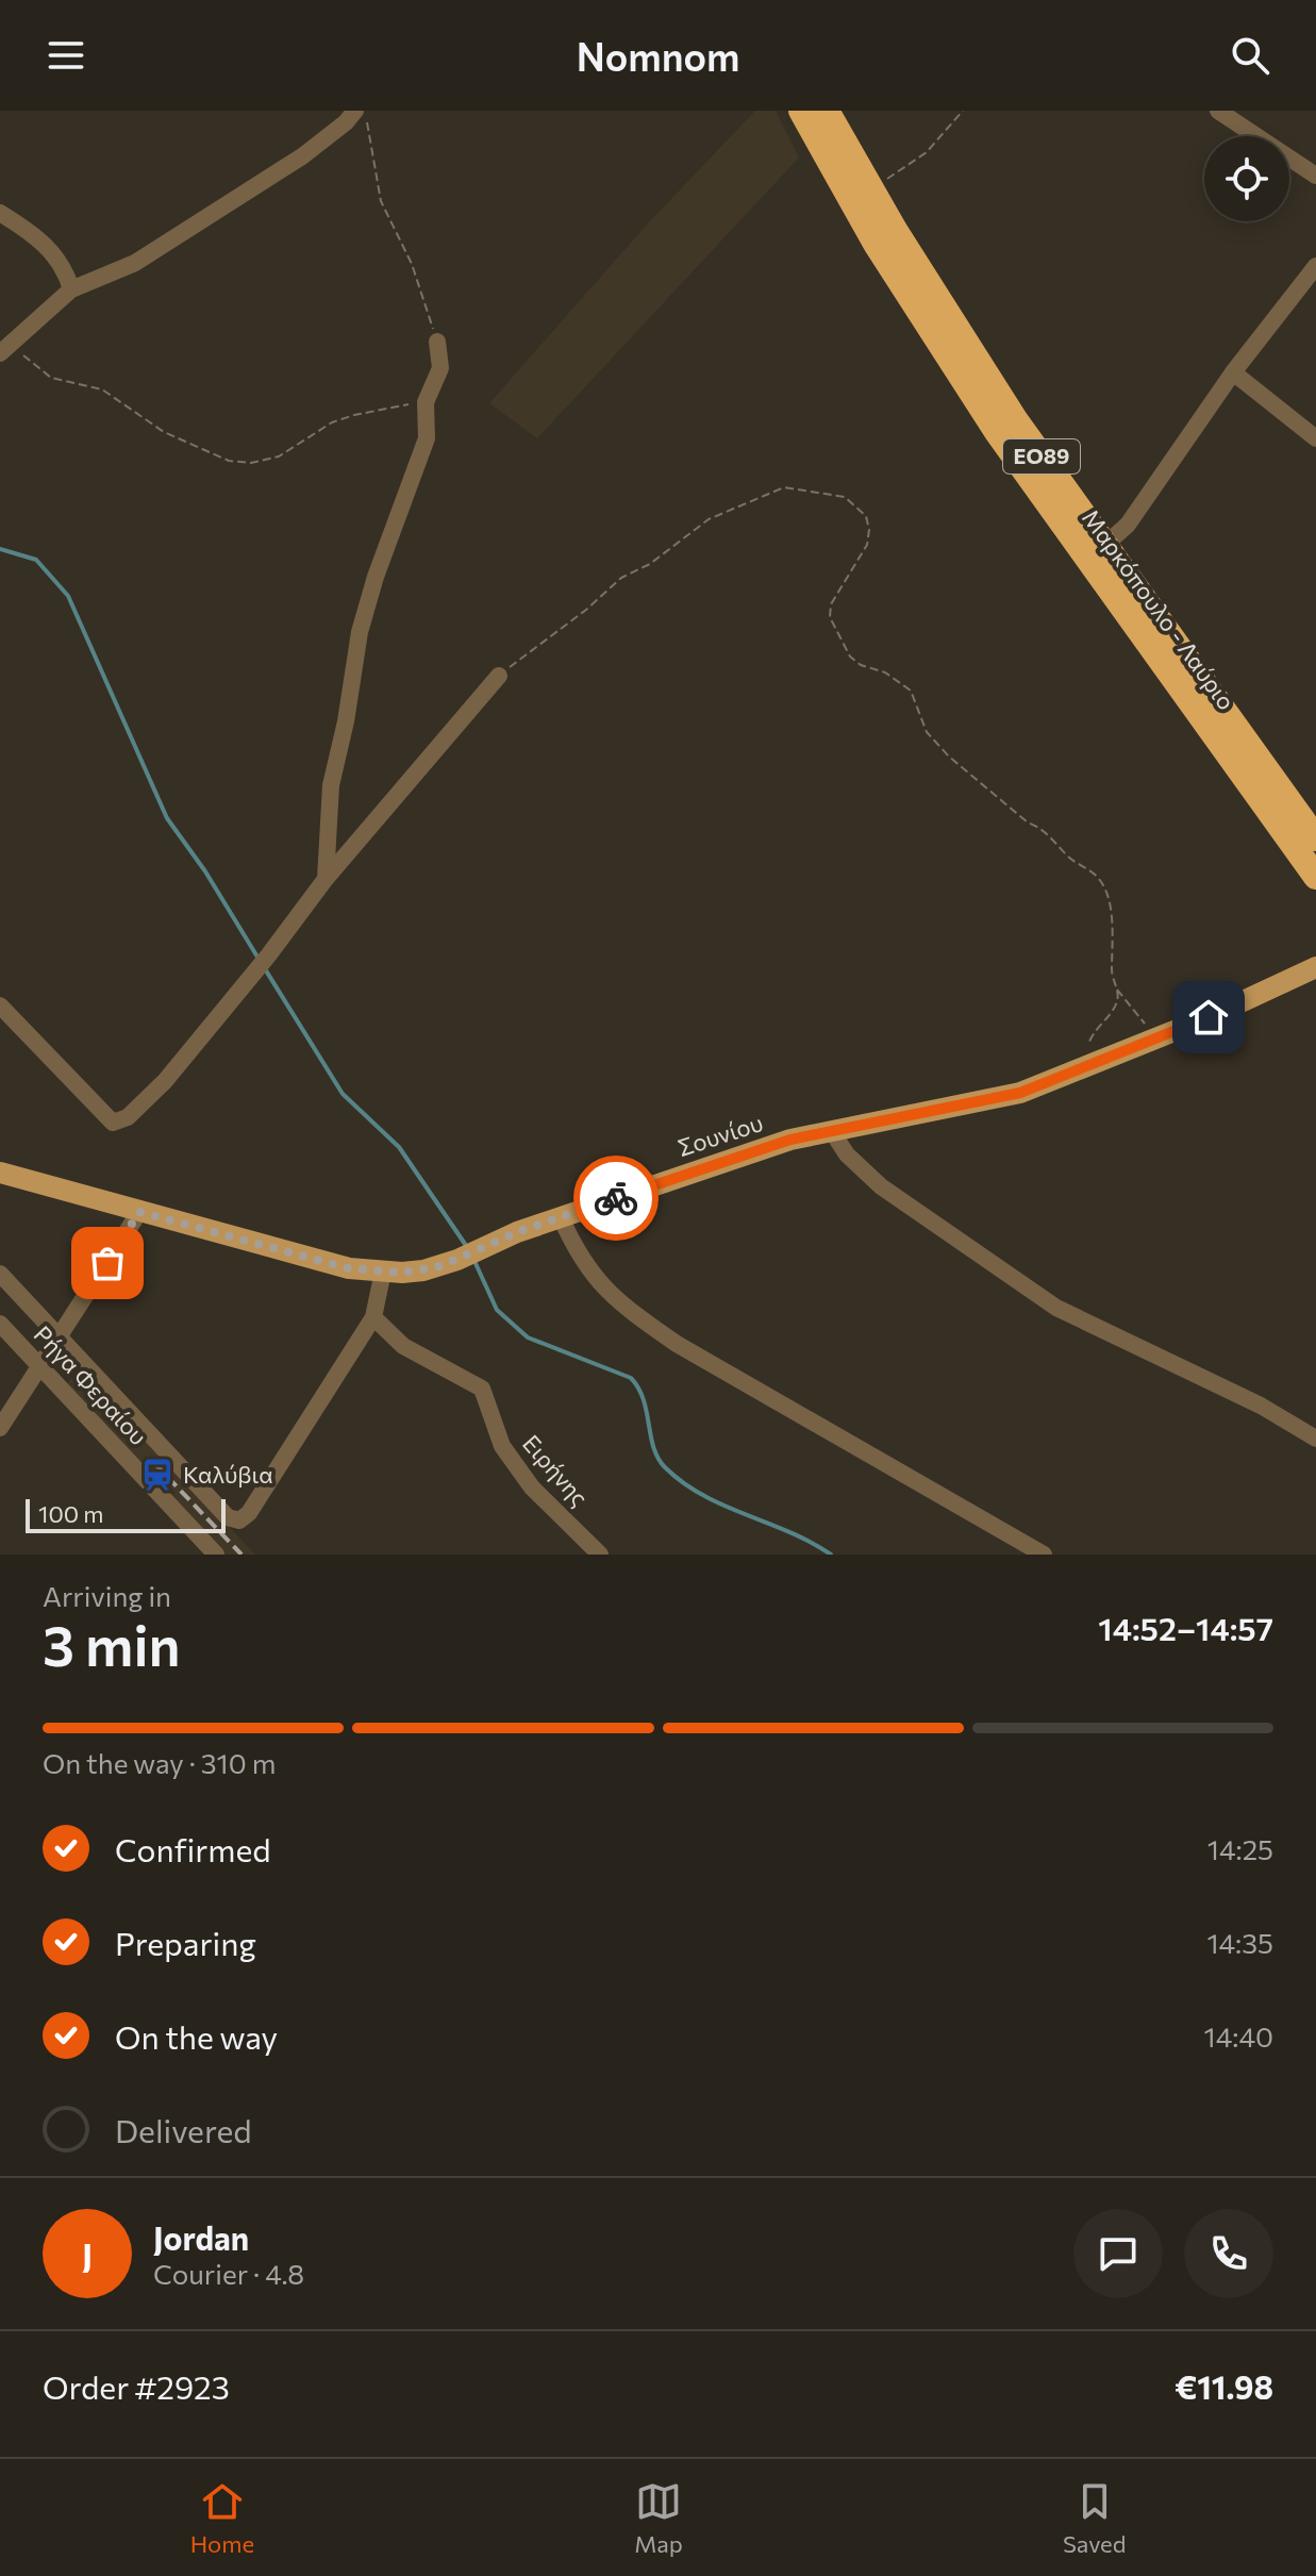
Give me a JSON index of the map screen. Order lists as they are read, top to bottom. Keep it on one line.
{"streets":{"highway":["ΕΟ89","Μαρκόπουλο - Λαύριο"],"main road":["Σουνίου"],"street":["Ρήγα Φεραίου","Ειρήνης"]},"crossings":[["Ρήγα Φεραίου","Ειρήνης"]],"places":{"station":["Καλύβια"]},"scale_bar":"100 m","page":{"header":"Nomnom","scale":"100 m","heading":["3 min","Arriving in","14:52–14:57"],"panel":["Jordan","Courier · 4.8","Order #2923","€11.98"],"bar":"On the way · 310 m","list":[["Confirmed","14:25"],["Preparing","14:35"],["On the way","14:40"],"Delivered"],"round":"J","tabs":["Home","Map","Saved"]}}
